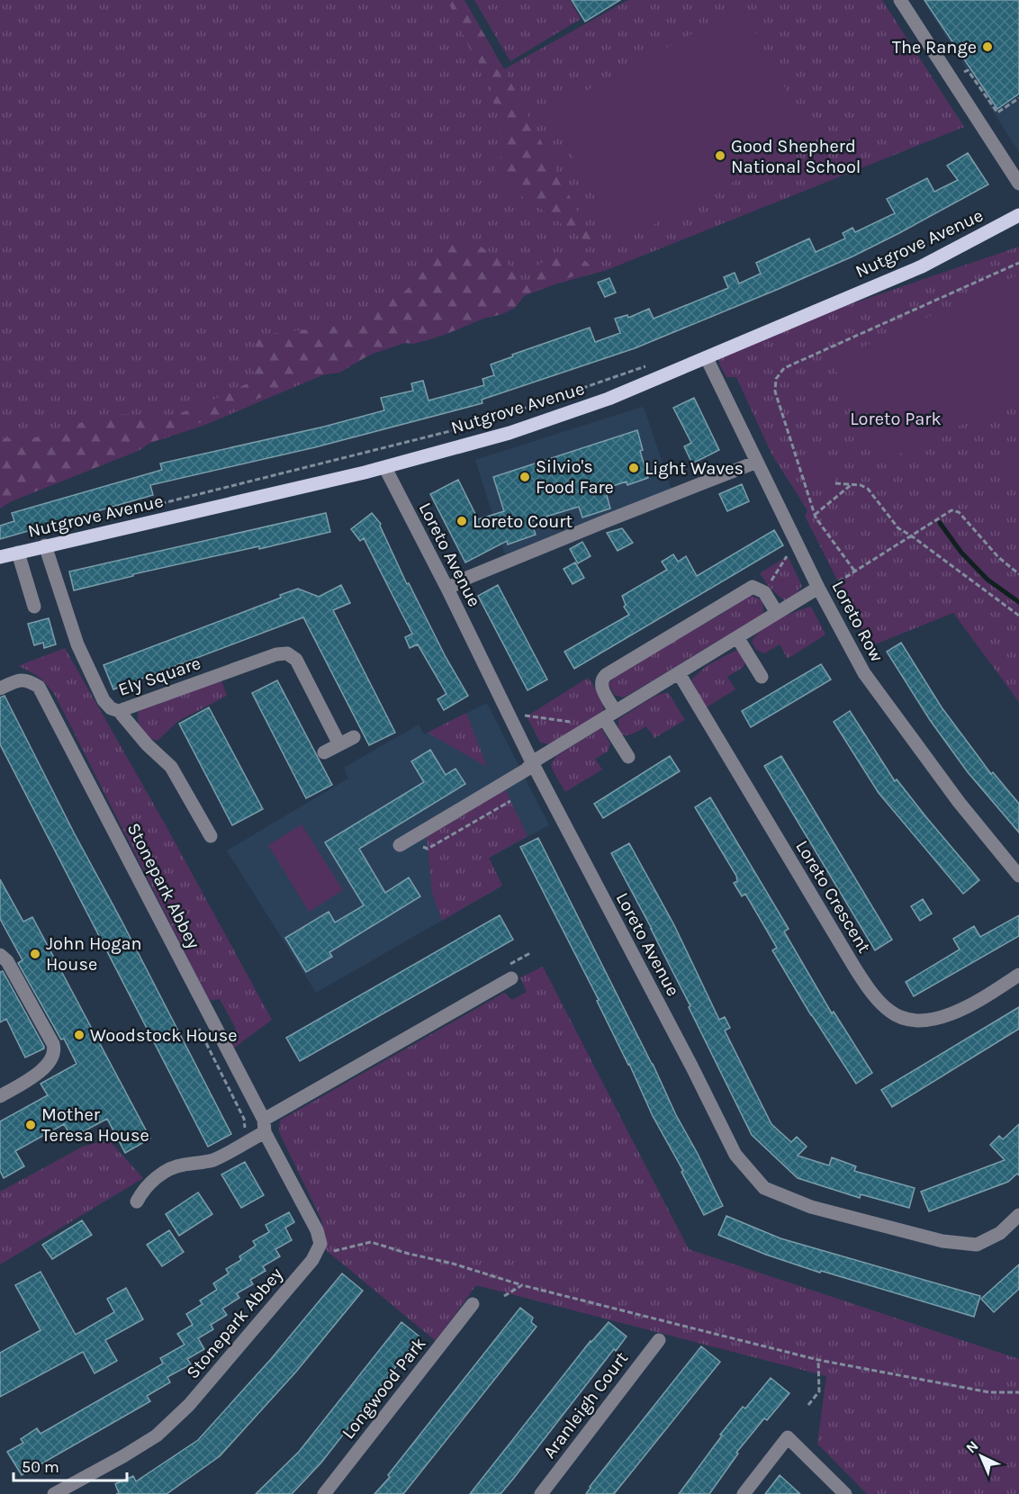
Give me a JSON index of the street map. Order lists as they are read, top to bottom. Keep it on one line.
{"streets":{"main road":["Nutgrove Avenue"],"street":["Loreto Avenue","Loreto Row","Ely Square","Stonepark Abbey","Loreto Crescent","Longwood Park","Aranleigh Court"]},"crossings":[["Nutgrove Avenue","Loreto Avenue"],["Nutgrove Avenue","Loreto Row"],["Nutgrove Avenue","Ely Square"]],"parks":["Loreto Park"],"places":["The Range","Good Shepherd National School","Light Waves","Silvio's Food Fare","Loreto Court","John Hogan House","Woodstock House","Mother Teresa House"],"scale_bar":"50 m","north":"top left"}
